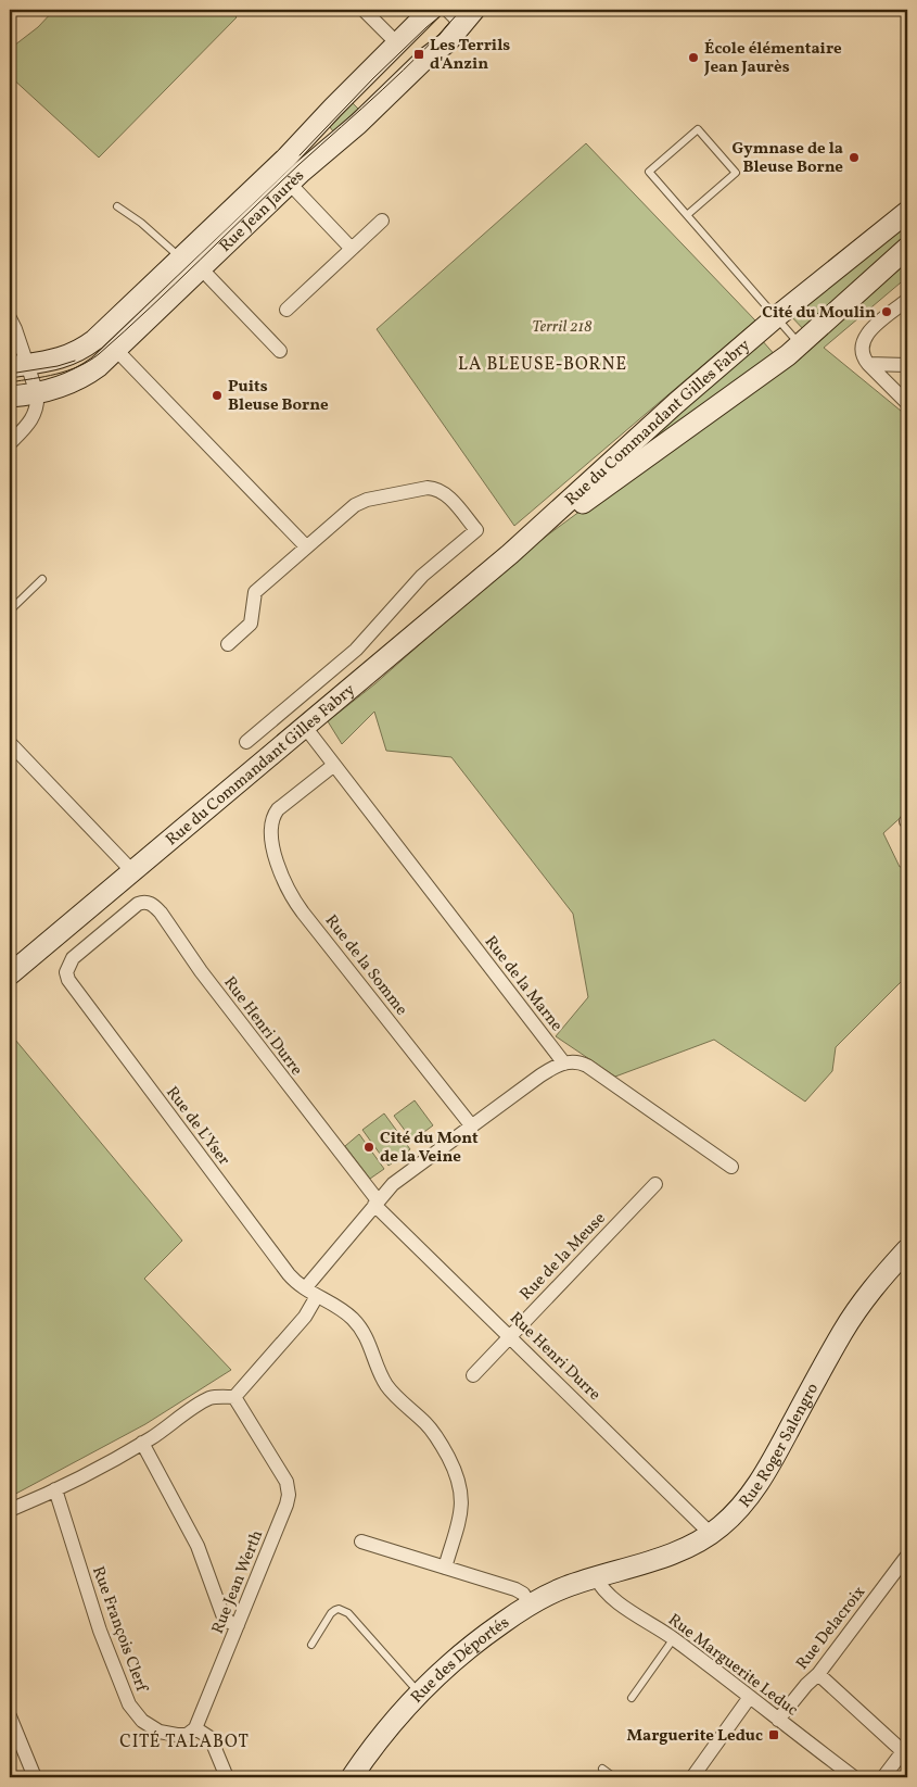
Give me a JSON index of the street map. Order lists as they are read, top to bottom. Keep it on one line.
{"streets":{"street":["Rue Jean Jaurès","Rue du Commandant Gilles Fabry","Rue de la Somme","Rue de la Marne","Rue Henri Durre","Rue de L'Yser","Rue de la Meuse","Rue Roger Salengro","Rue Jean Werth","Rue Delacroix","Rue François Clerf","Rue des Déportés","Rue Marguerite Leduc"]},"crossings":[["Rue du Commandant Gilles Fabry","Rue de la Marne"],["Rue de la Somme","Rue de la Marne"],["Rue Henri Durre","Rue de L'Yser"],["Rue Henri Durre","Rue de la Meuse"],["Rue Henri Durre","Rue Roger Salengro"],["Rue Roger Salengro","Rue des Déportés"],["Rue Roger Salengro","Rue Marguerite Leduc"],["Rue Jean Werth","Rue François Clerf"],["Rue Delacroix","Rue Marguerite Leduc"],["Rue des Déportés","Rue Marguerite Leduc"]],"districts":["LA BLEUSE-BORNE","CITÉ TALABOT"],"parks":["Terril 218"],"places":{"transit":["Les Terrils d'Anzin","Marguerite Leduc"],"other":["École élémentaire Jean Jaurès","Gymnase de la Bleuse Borne","Cité du Moulin","Puits Bleuse Borne","Cité du Mont de la Veine"]}}
